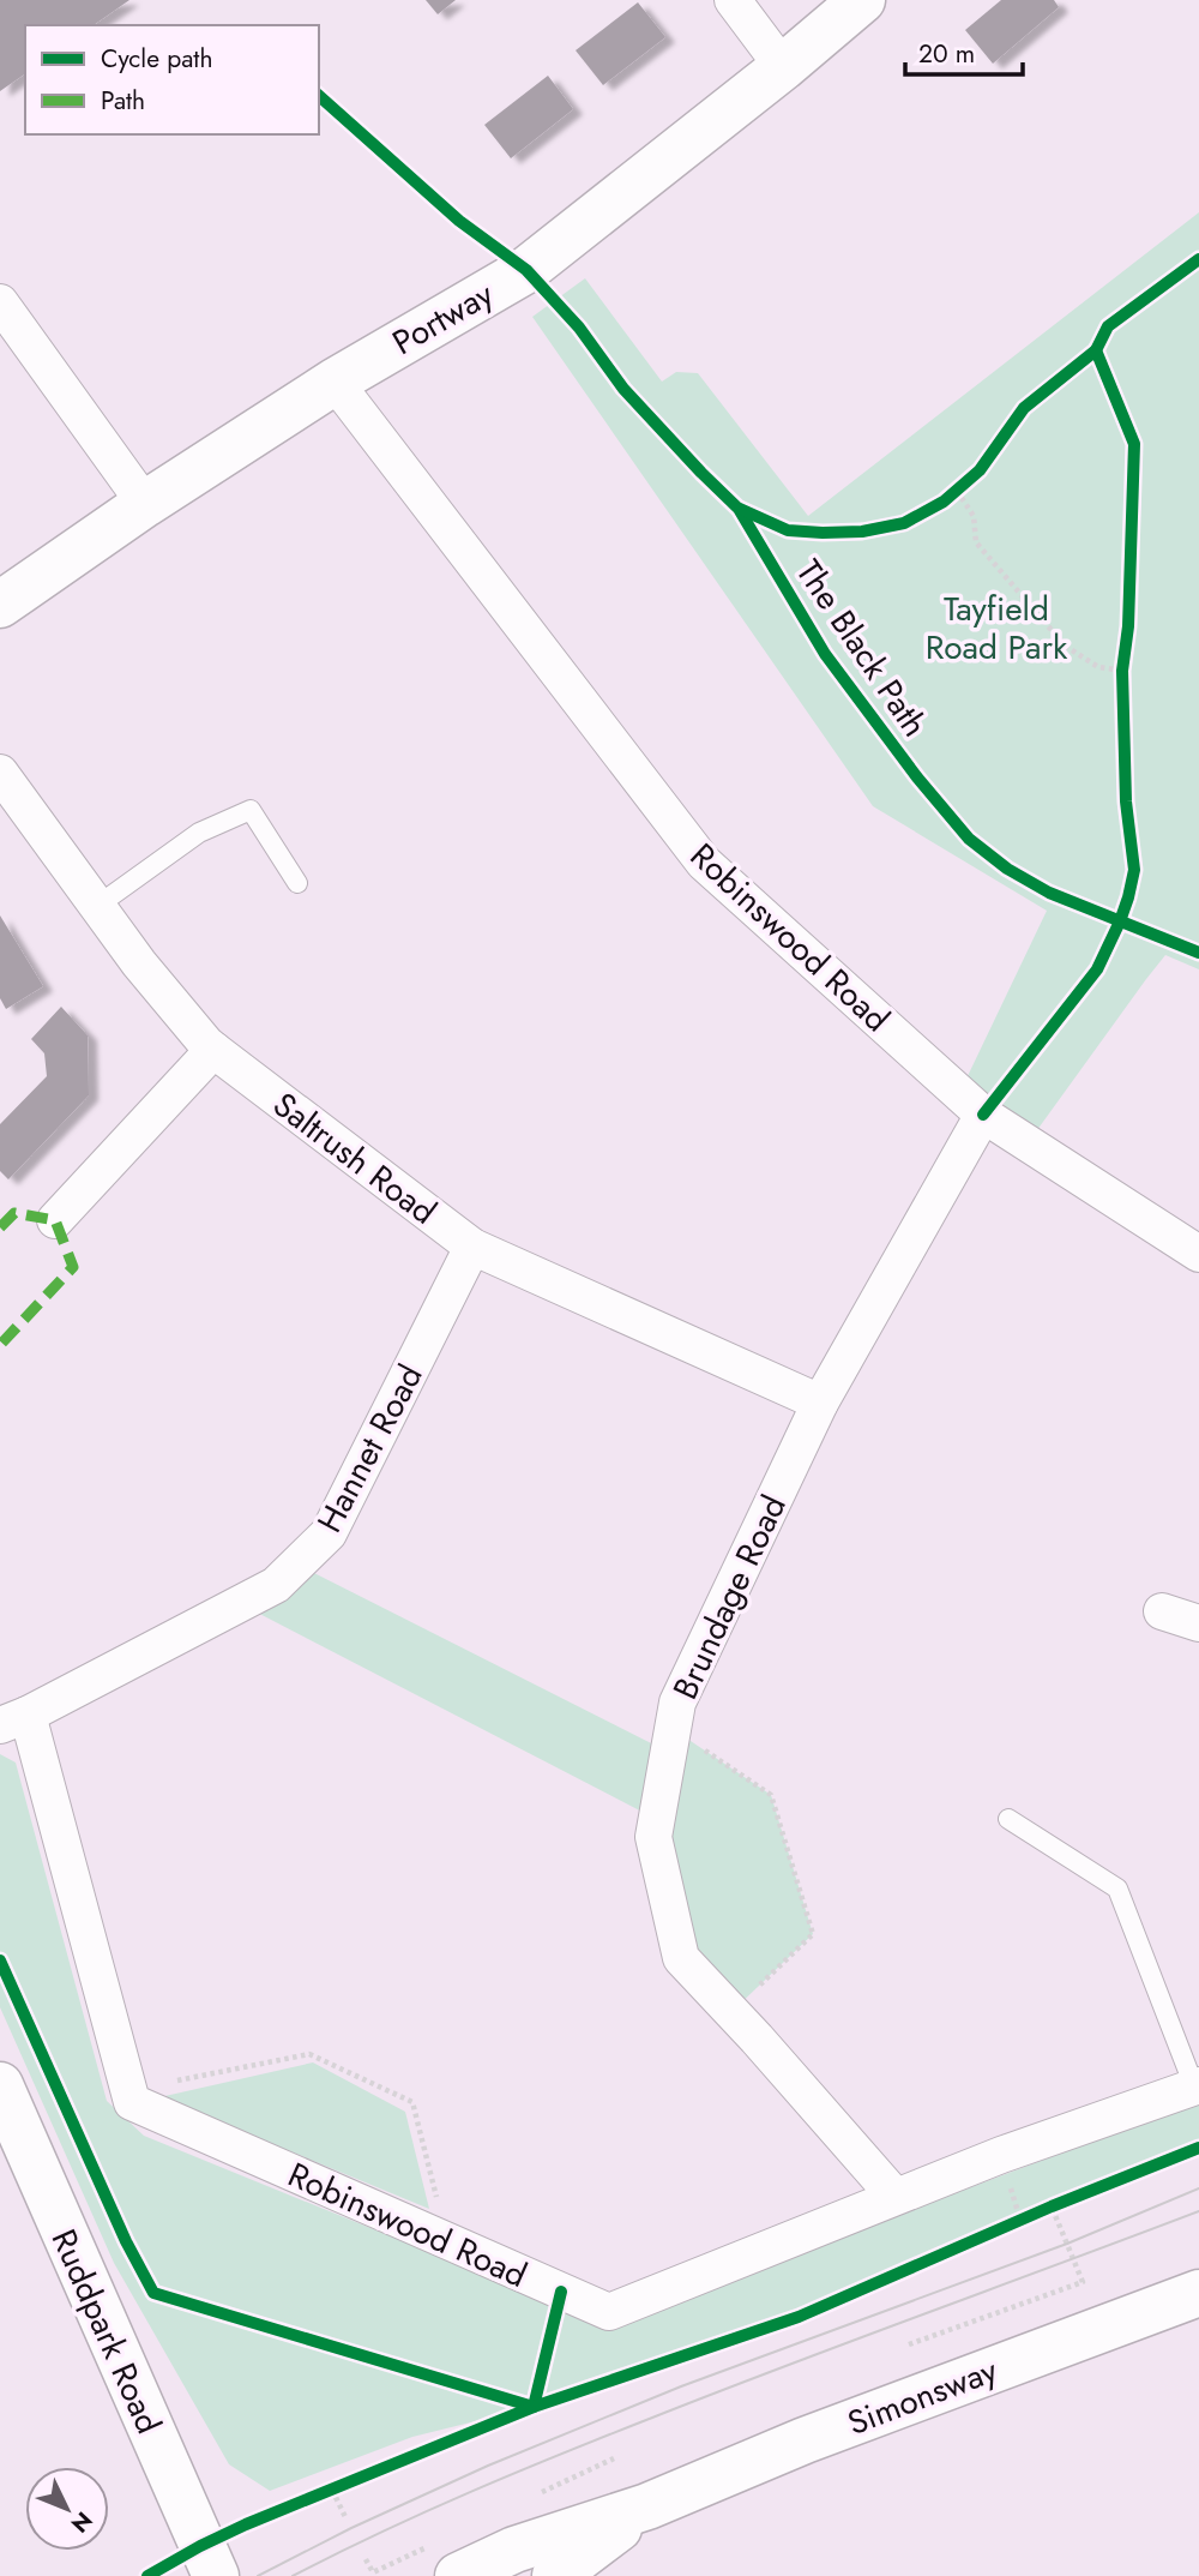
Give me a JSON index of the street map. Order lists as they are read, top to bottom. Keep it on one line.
{"streets":{"street":["Portway","Robinswood Road","Saltrush Road","Hannet Road","Brundage Road","Ruddpark Road","Simonsway"],"cycle path":["The Black Path"]},"crossings":[["Portway","Robinswood Road"],["Robinswood Road","Brundage Road"],["Saltrush Road","Hannet Road"],["Saltrush Road","Brundage Road"]],"parks":["Tayfield Road Park"],"legend":["Cycle path","Path"],"scale_bar":"20 m","north":"bottom right"}
